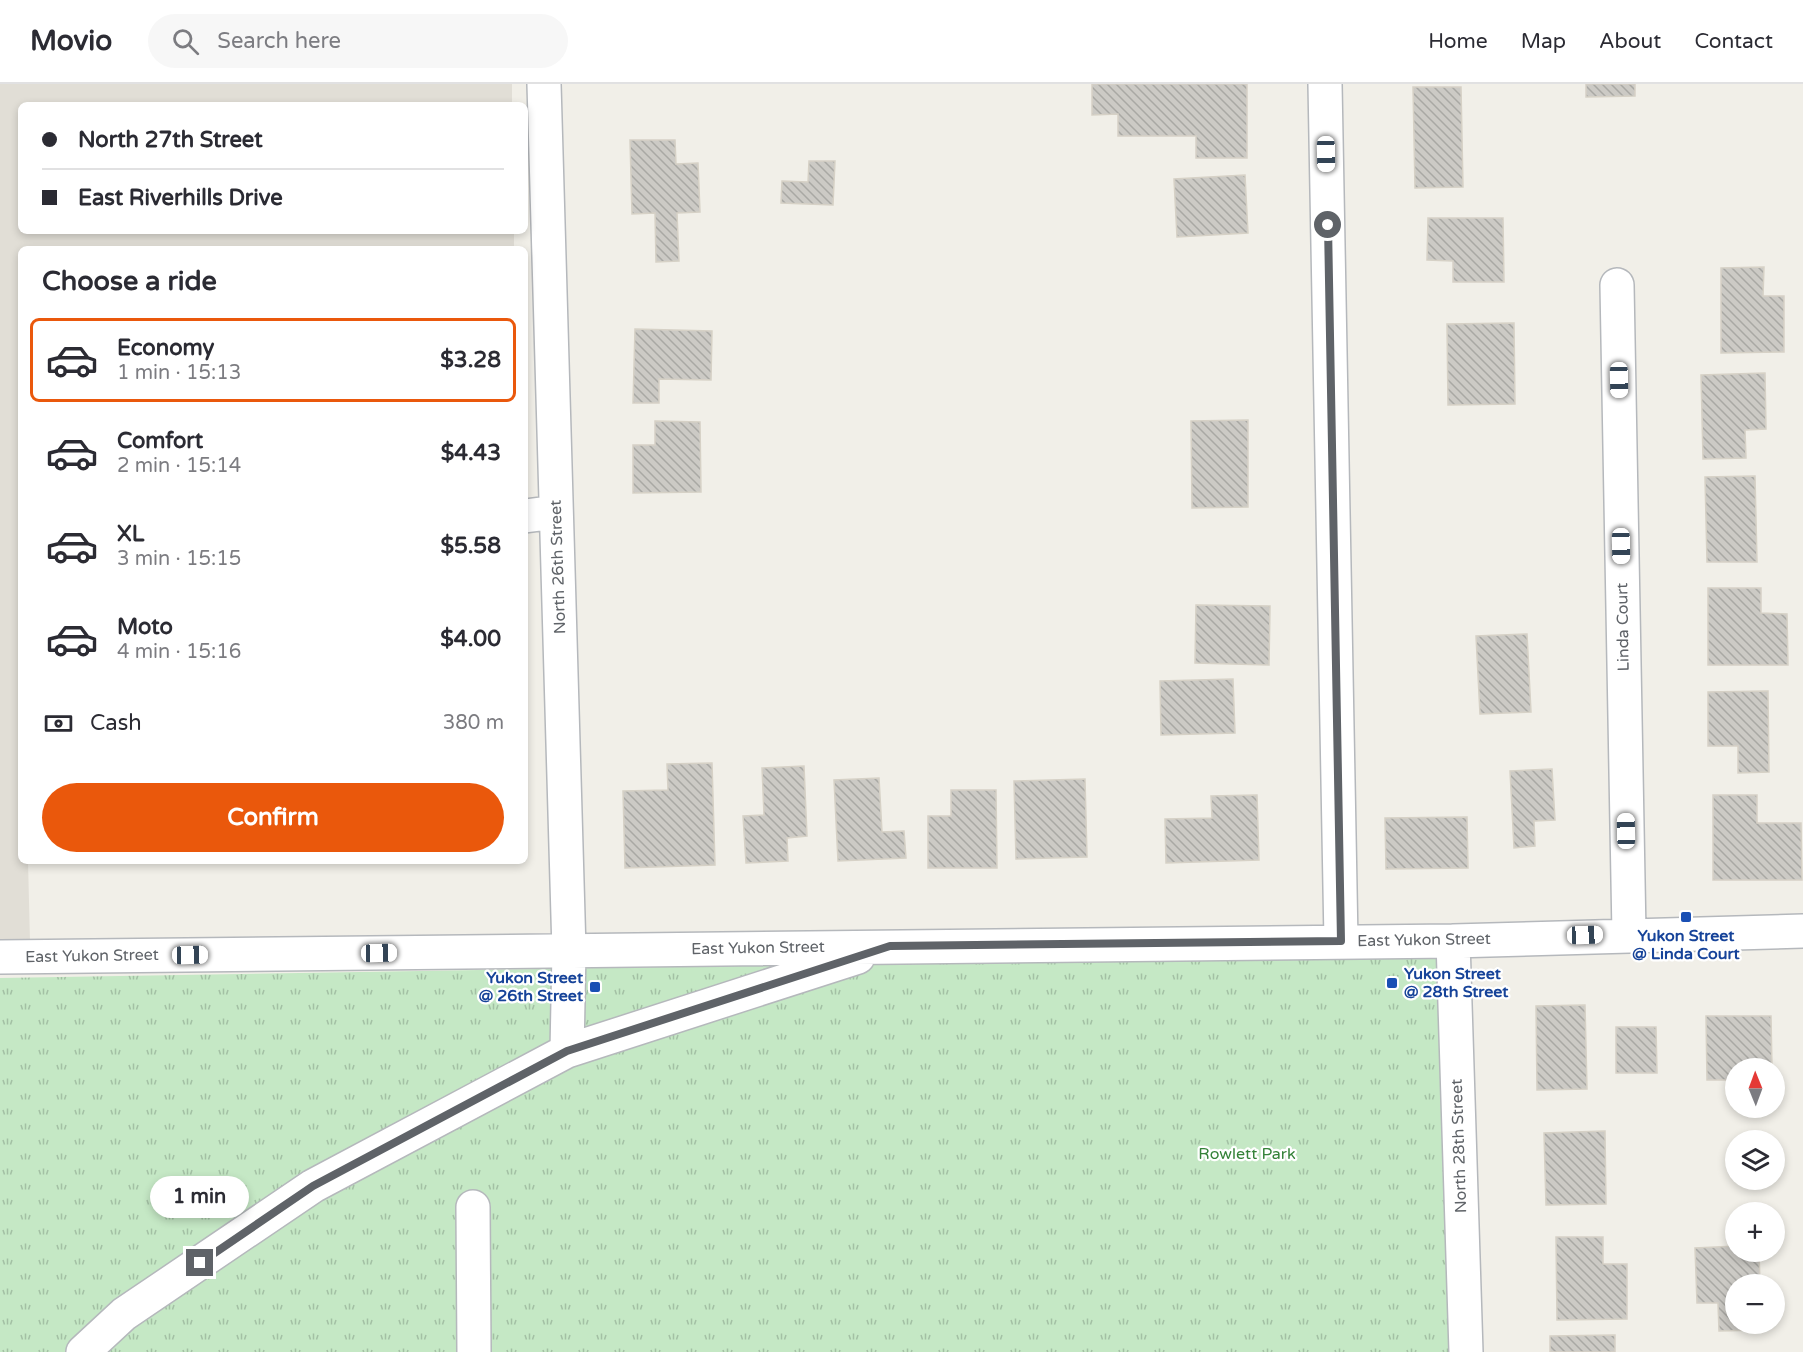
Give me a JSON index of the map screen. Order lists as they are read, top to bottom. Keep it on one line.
{"streets":{"street":["North 26th Street","Linda Court","East Yukon Street","North 28th Street"]},"crossings":[["North 26th Street","East Yukon Street"],["Linda Court","East Yukon Street"],["East Yukon Street","North 28th Street"]],"parks":["Rowlett Park"],"places":{"transit":["Yukon Street @ Linda Court","Yukon Street @ 28th Street","Yukon Street @ 26th Street"]},"north":"top","page":{"header":"Movio","search":"Search here","nav":["Home","Map","About","Contact"],"banner":["North 27th Street","East Riverhills Drive"],"heading":"Choose a ride","list":[{"name":"Economy","note":"1 min · 15:13","value":"$3.28"},{"name":"Comfort","note":"2 min · 15:14","value":"$4.43"},{"name":"XL","note":"3 min · 15:15","value":"$5.58"},{"name":"Moto","note":"4 min · 15:16","value":"$4.00"}],"pay":["Cash","380 m"],"buttons":"Confirm","map_buttons":["+","−"],"bubble":"1 min"}}
